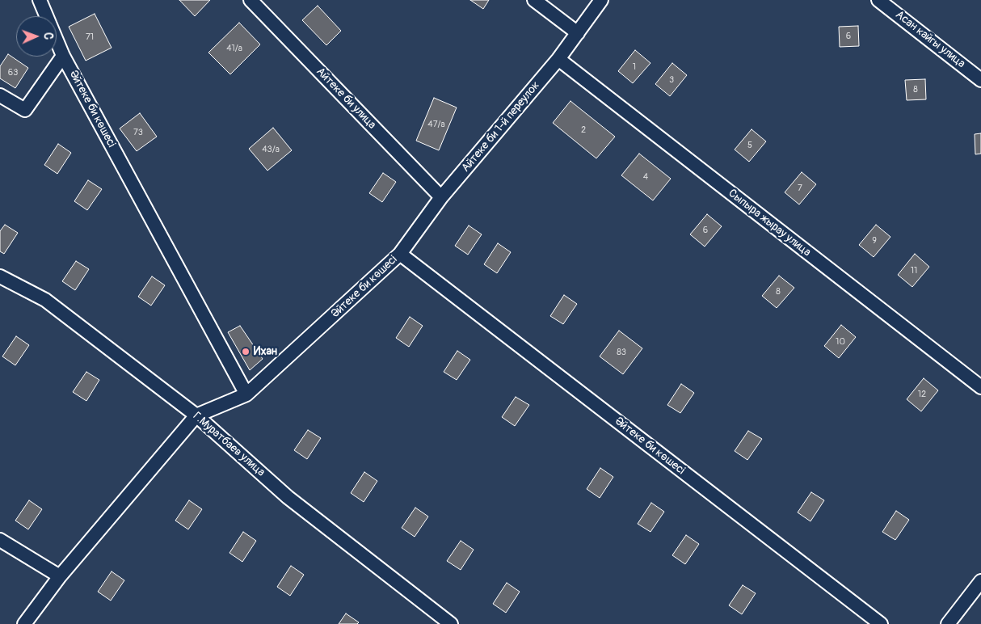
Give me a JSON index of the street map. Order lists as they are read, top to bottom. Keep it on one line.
{"streets":{"street":["Асан кайгы улица","Айтеке би улица","Әйтеке би көшесі","Айтеке би 1-й переулок","Сыпыра жырау улица","Г.Муратбаев улица"]},"crossings":[["Айтеке би улица","Айтеке би 1-й переулок"],["Әйтеке би көшесі","Айтеке би 1-й переулок"],["Айтеке би 1-й переулок","Сыпыра жырау улица"]],"places":["Ихан"],"house_numbers":["6","71","41/а","1","63","3","8","47/а","2","73","5","43/а","4","7","6","9","11","8","10","83","12"],"north":"right"}
